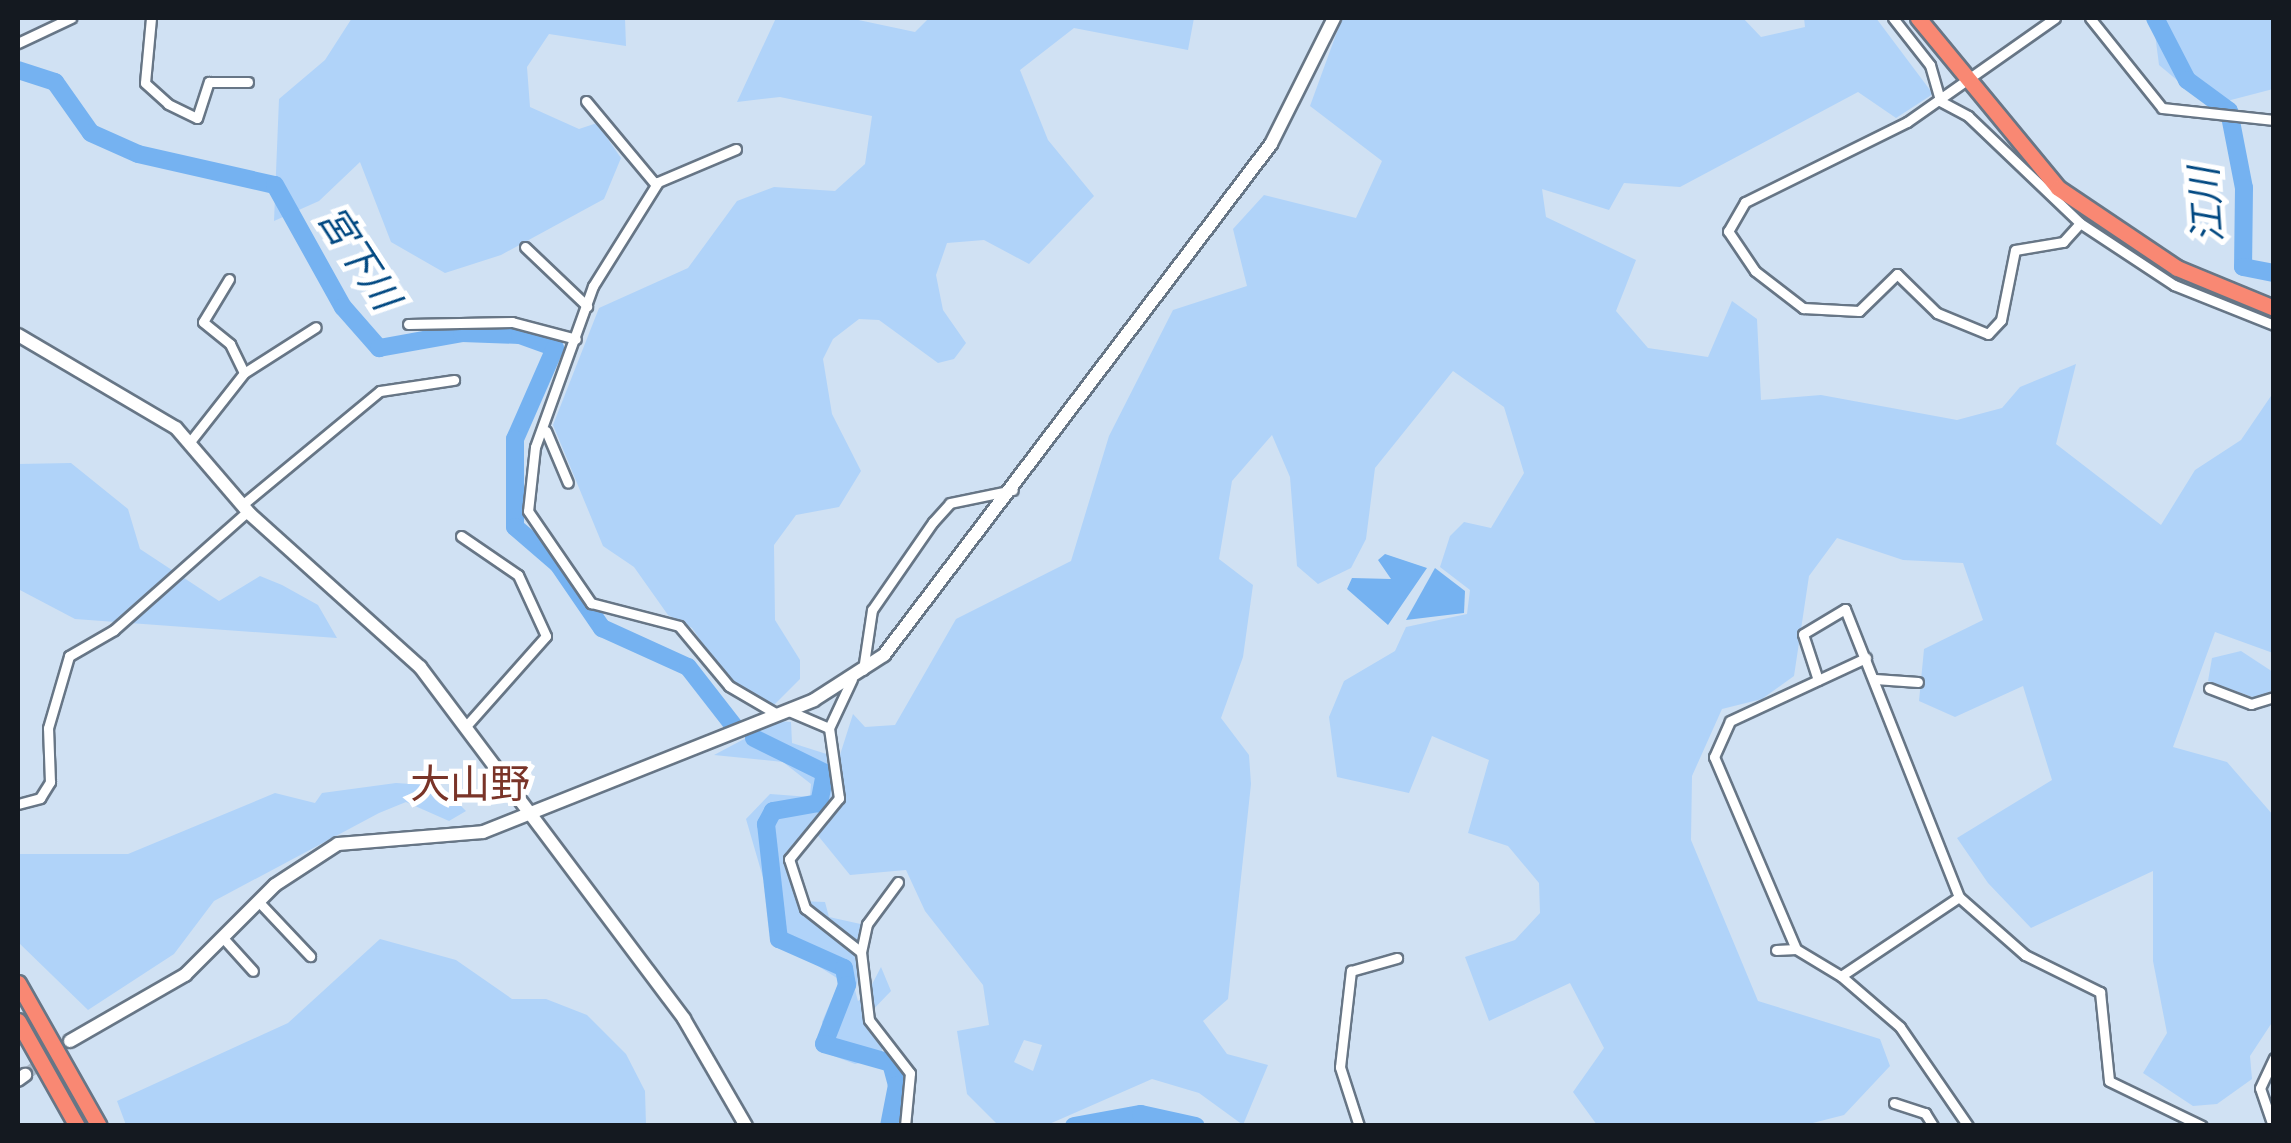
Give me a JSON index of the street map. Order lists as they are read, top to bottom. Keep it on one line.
{"districts":["大山野"],"water":["江川","宮下川"]}
